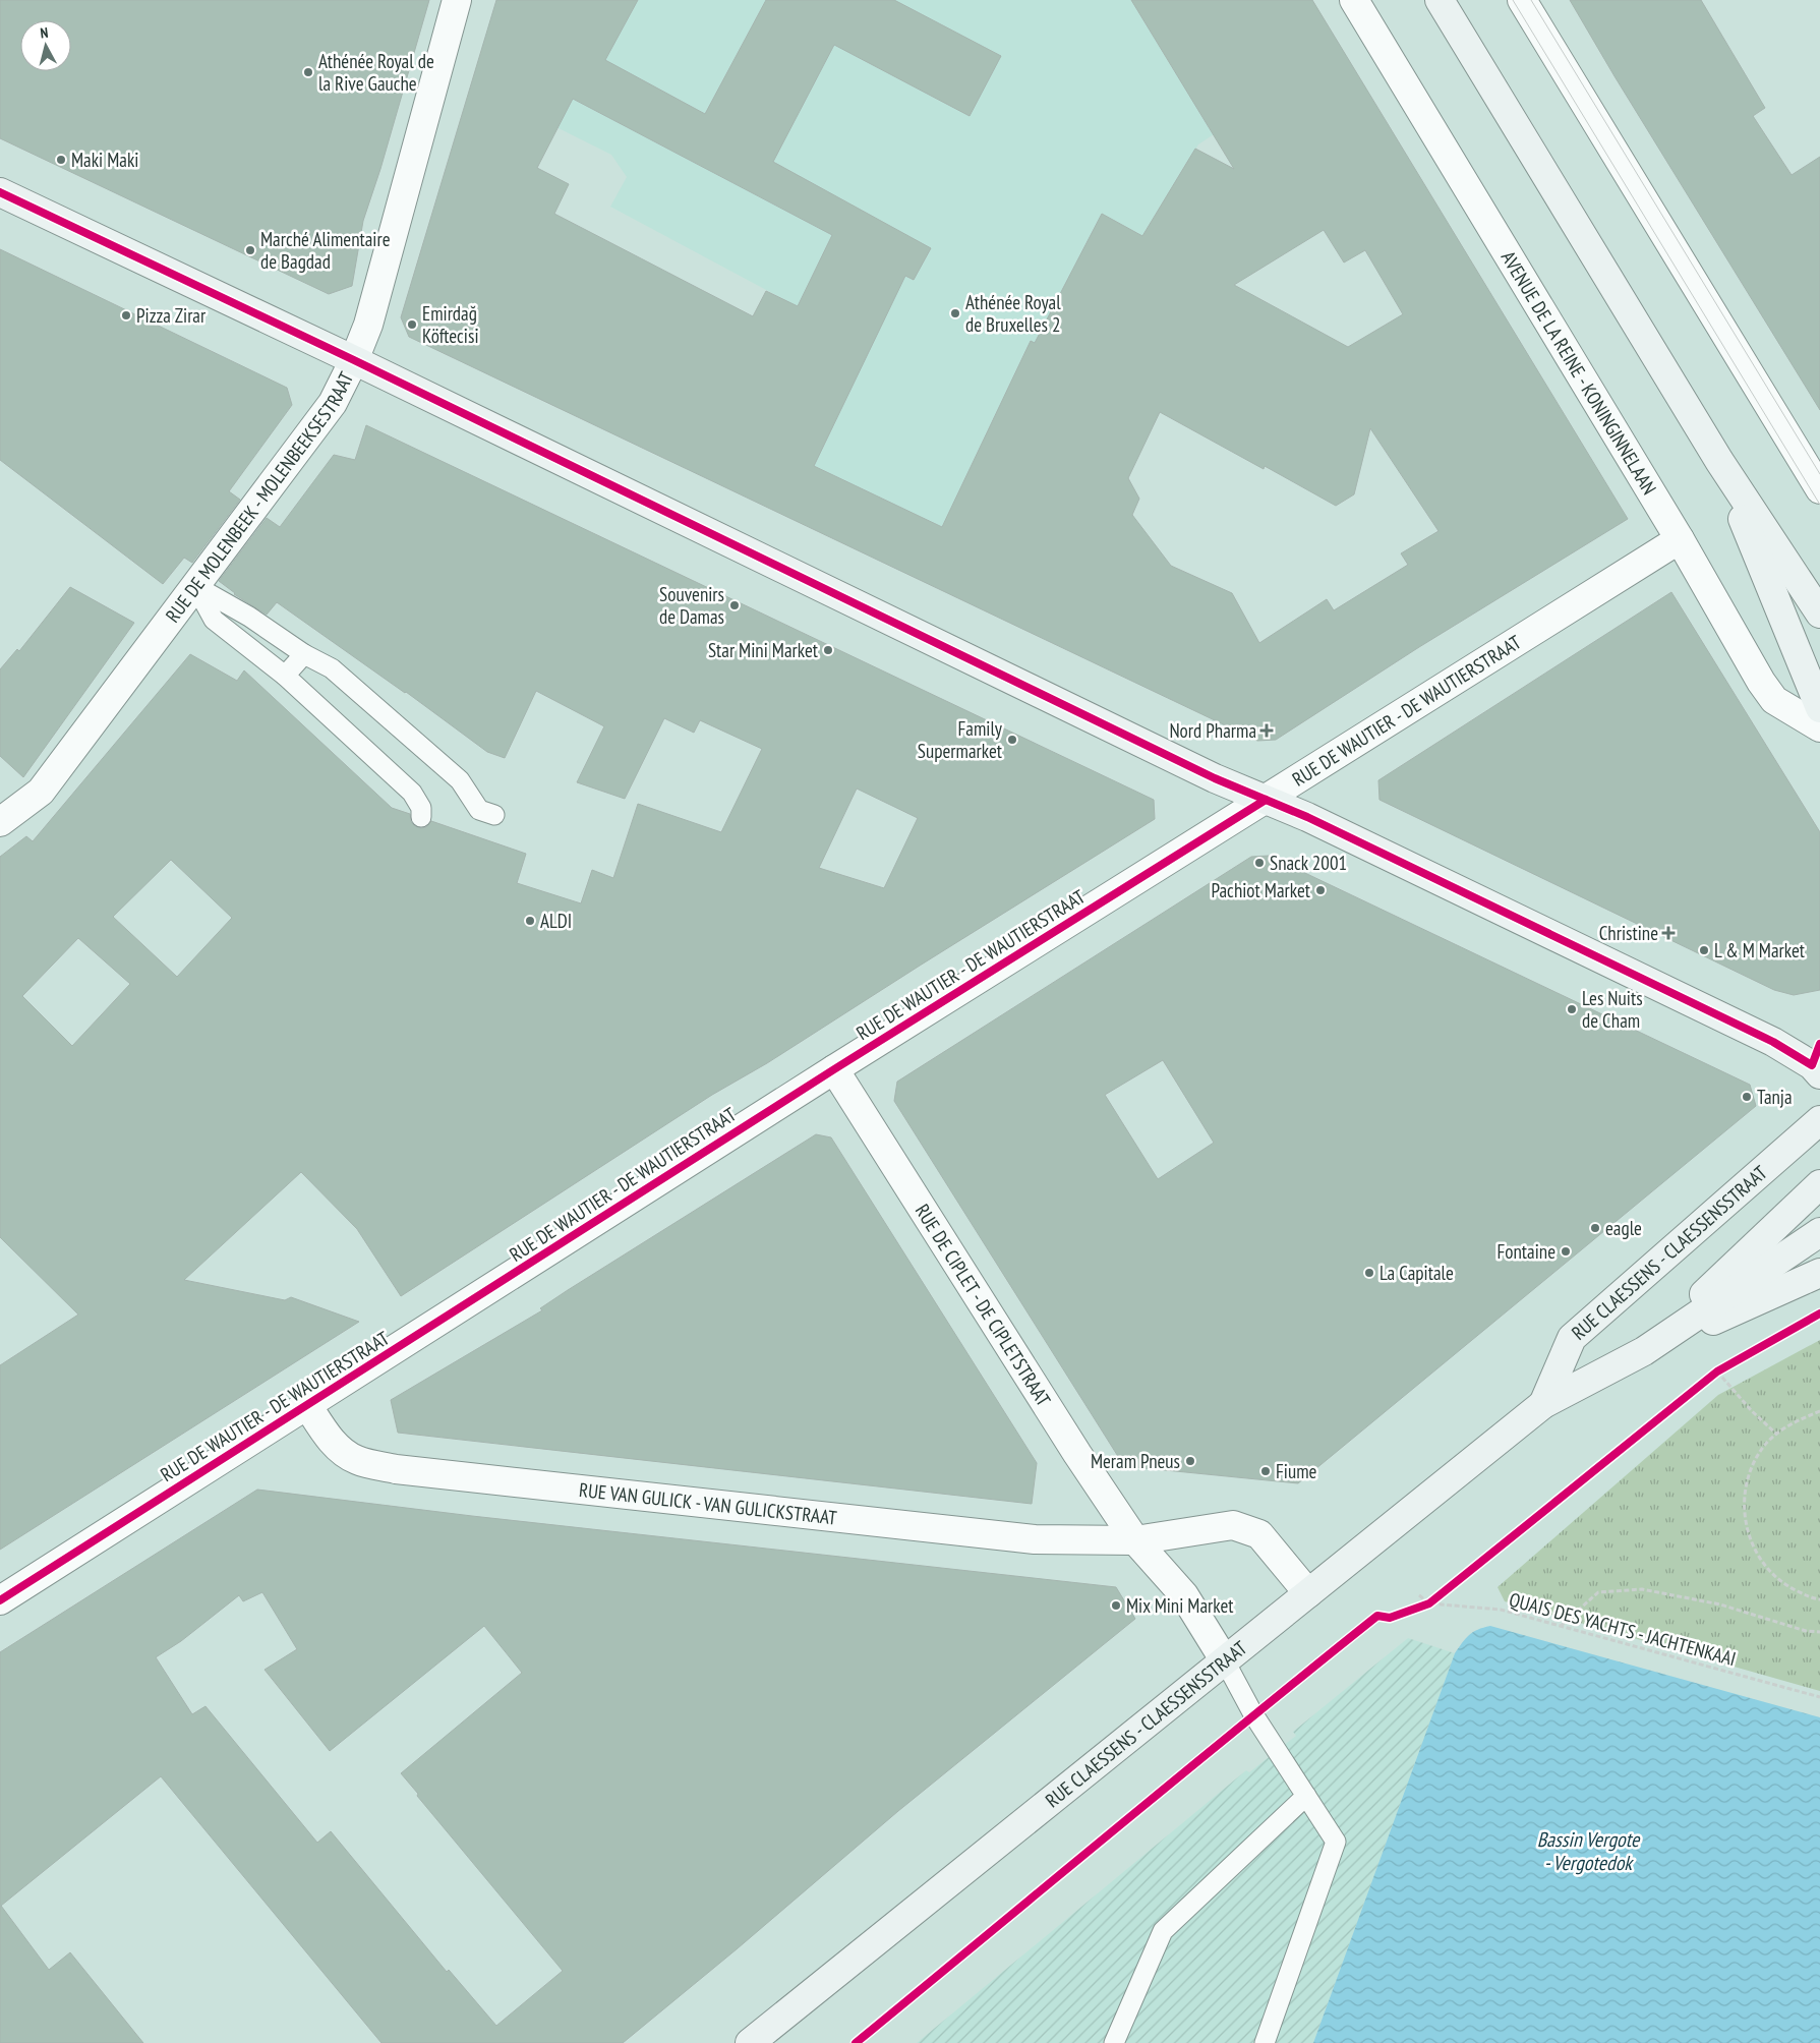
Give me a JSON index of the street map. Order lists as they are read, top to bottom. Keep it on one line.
{"streets":{"street":["AVENUE DE LA REINE - KONINGINNELAAN","RUE DE MOLENBEEK - MOLENBEEKSESTRAAT","RUE DE WAUTIER - DE WAUTIERSTRAAT","RUE CLAESSENS - CLAESSENSSTRAAT","RUE DE CIPLET - DE CIPLETSTRAAT","RUE VAN GULICK - VAN GULICKSTRAAT"],"path":["QUAIS DES YACHTS - JACHTENKAAI"]},"crossings":[["AVENUE DE LA REINE - KONINGINNELAAN","RUE DE WAUTIER - DE WAUTIERSTRAAT"],["RUE DE WAUTIER - DE WAUTIERSTRAAT","RUE DE CIPLET - DE CIPLETSTRAAT"],["RUE DE WAUTIER - DE WAUTIERSTRAAT","RUE VAN GULICK - VAN GULICKSTRAAT"],["RUE CLAESSENS - CLAESSENSSTRAAT","RUE VAN GULICK - VAN GULICKSTRAAT"],["RUE DE CIPLET - DE CIPLETSTRAAT","RUE VAN GULICK - VAN GULICKSTRAAT"]],"water":["Bassin Vergote - Vergotedok"],"places":{"other":["Athénée Royal de la Rive Gauche","Maki Maki","Marché Alimentaire de Bagdad","Athénée Royal de Bruxelles 2","Pizza Zirar","Emirdağ Köftecisi","Souvenirs de Damas","Star Mini Market","Family Supermarket","Snack 2001","Pachiot Market","ALDI","L & M Market","Les Nuits de Cham","Tanja","eagle","Fontaine","La Capitale","Meram Pneus","Fiume","Mix Mini Market"],"health":["Nord Pharma","Christine"]},"north":"top"}
